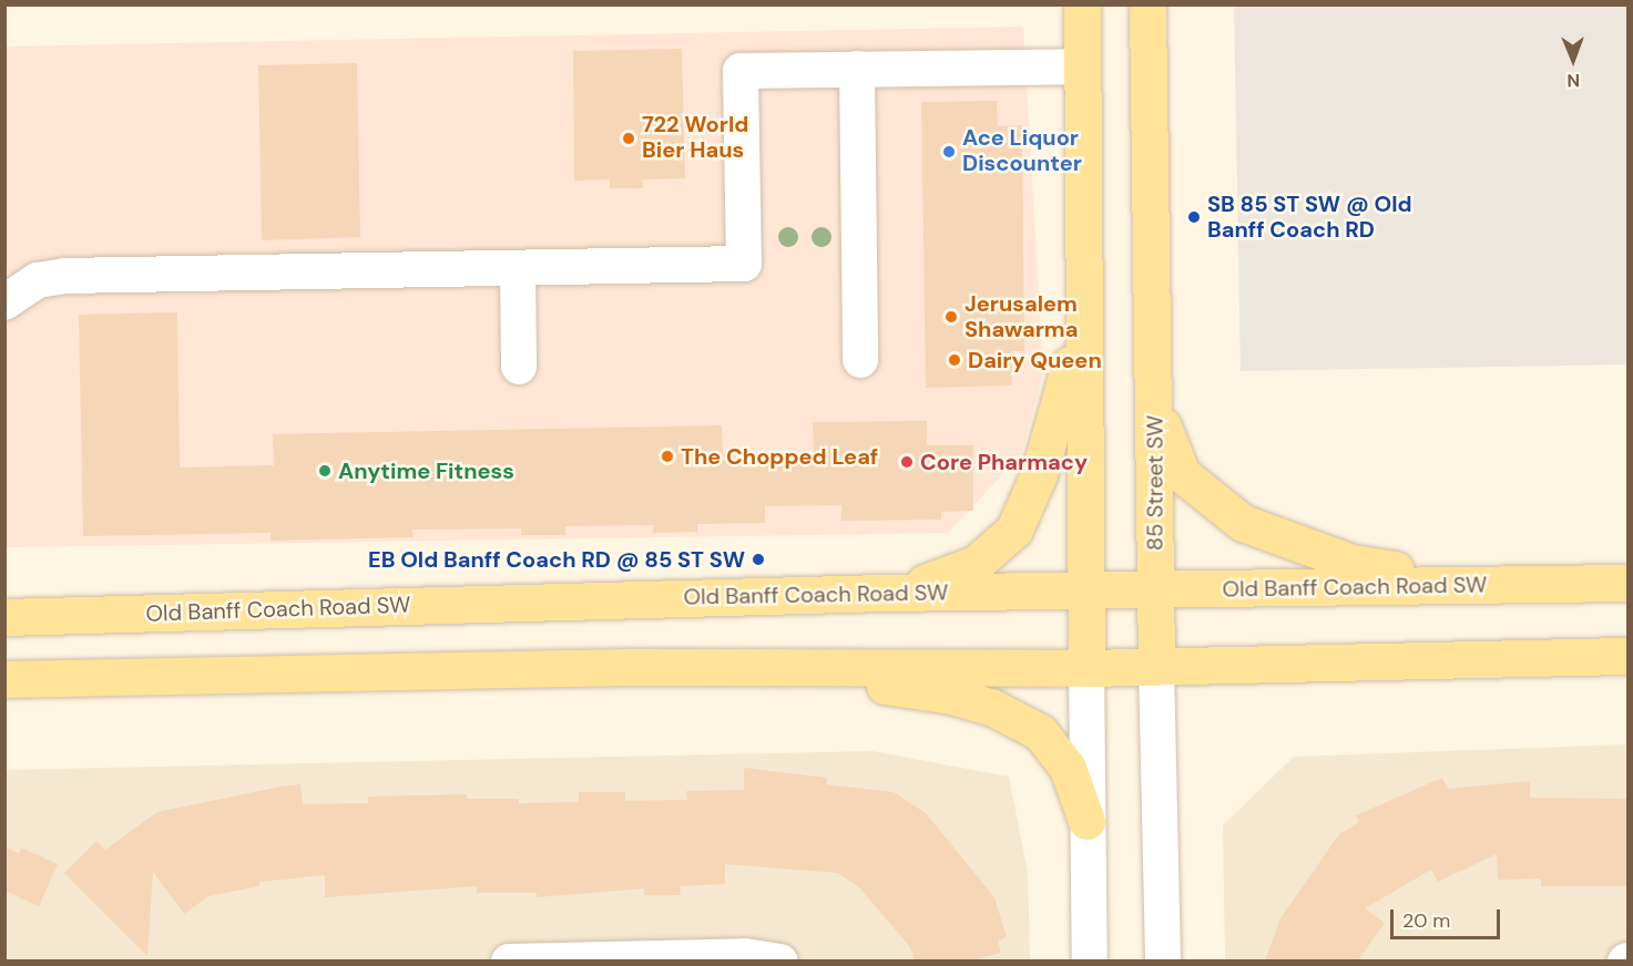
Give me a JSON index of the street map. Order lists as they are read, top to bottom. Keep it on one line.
{"streets":{"main road":["85 Street SW","Old Banff Coach Road SW"]},"crossings":[["85 Street SW","Old Banff Coach Road SW"]],"places":["722 World Bier Haus","Ace Liquor Discounter","SB 85 ST SW @ Old Banff Coach RD","Jerusalem Shawarma","Dairy Queen","The Chopped Leaf","Core Pharmacy","Anytime Fitness","EB Old Banff Coach RD @ 85 ST SW"],"scale_bar":"20 m","north":"bottom"}
